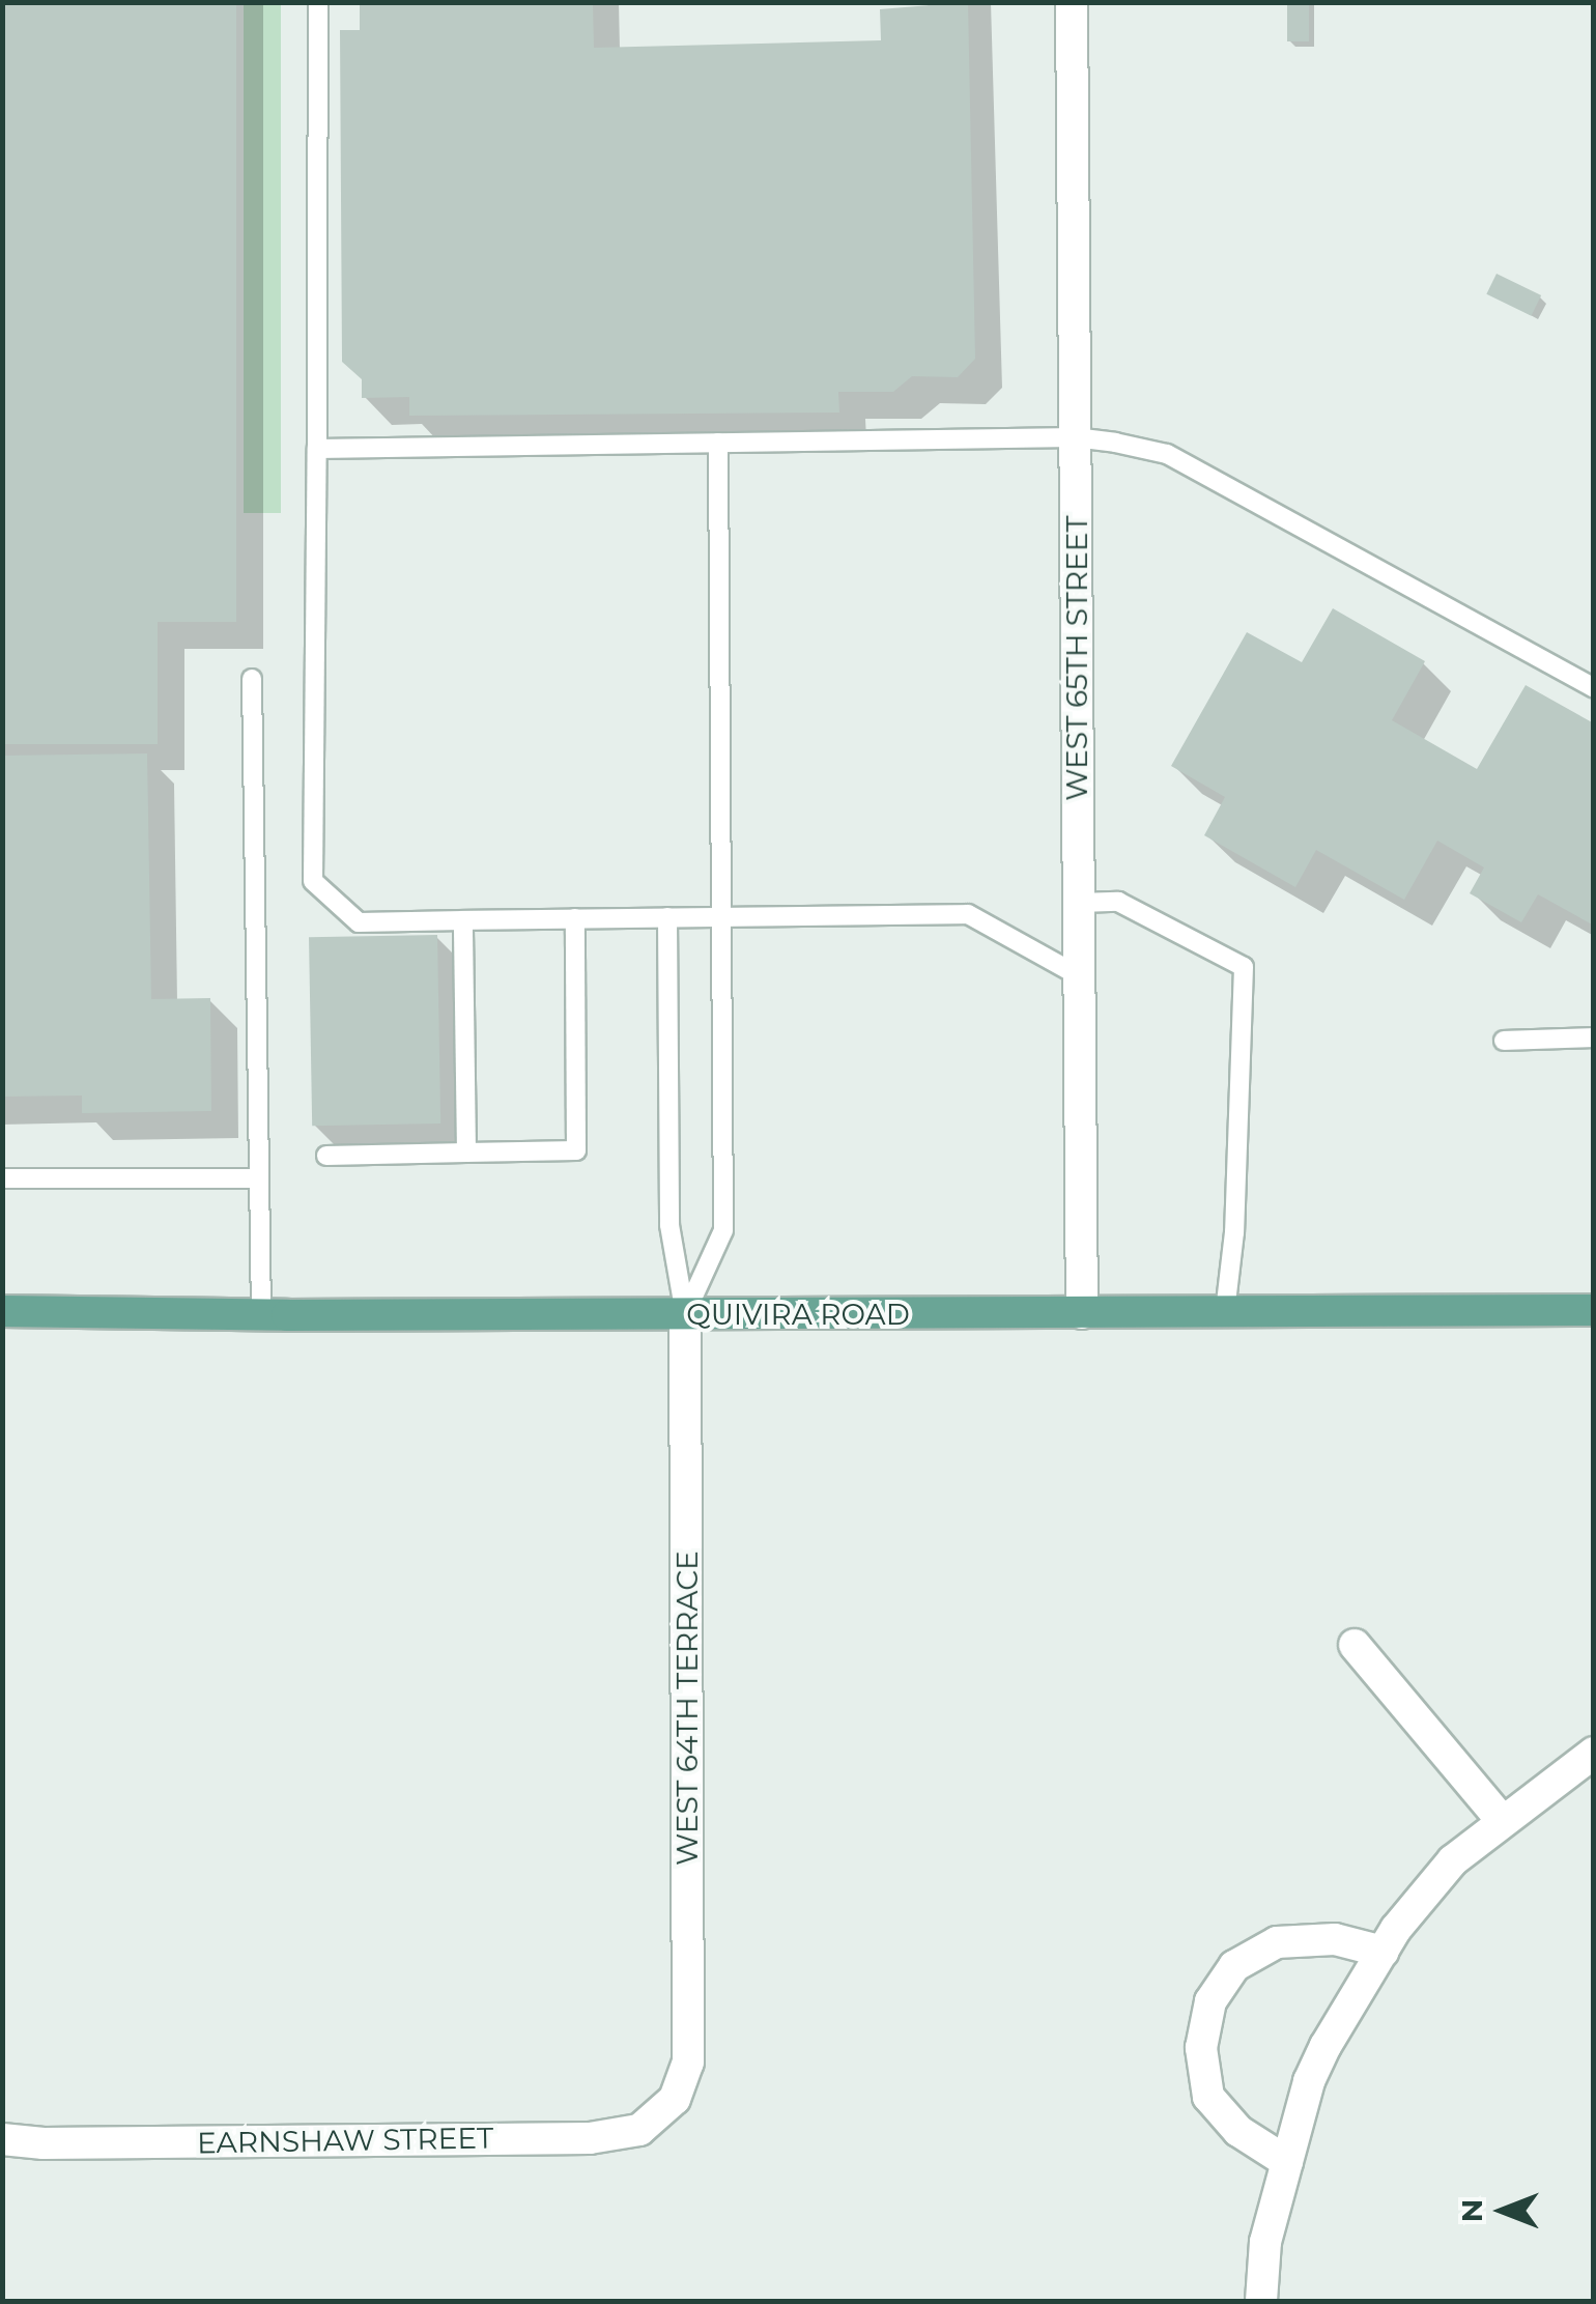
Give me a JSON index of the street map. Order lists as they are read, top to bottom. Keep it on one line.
{"streets":{"main road":["QUIVIRA ROAD"],"street":["WEST 65TH STREET","WEST 64TH TERRACE","EARNSHAW STREET"]},"crossings":[["WEST 65TH STREET","QUIVIRA ROAD"],["QUIVIRA ROAD","WEST 64TH TERRACE"],["WEST 64TH TERRACE","EARNSHAW STREET"]],"north":"left"}
